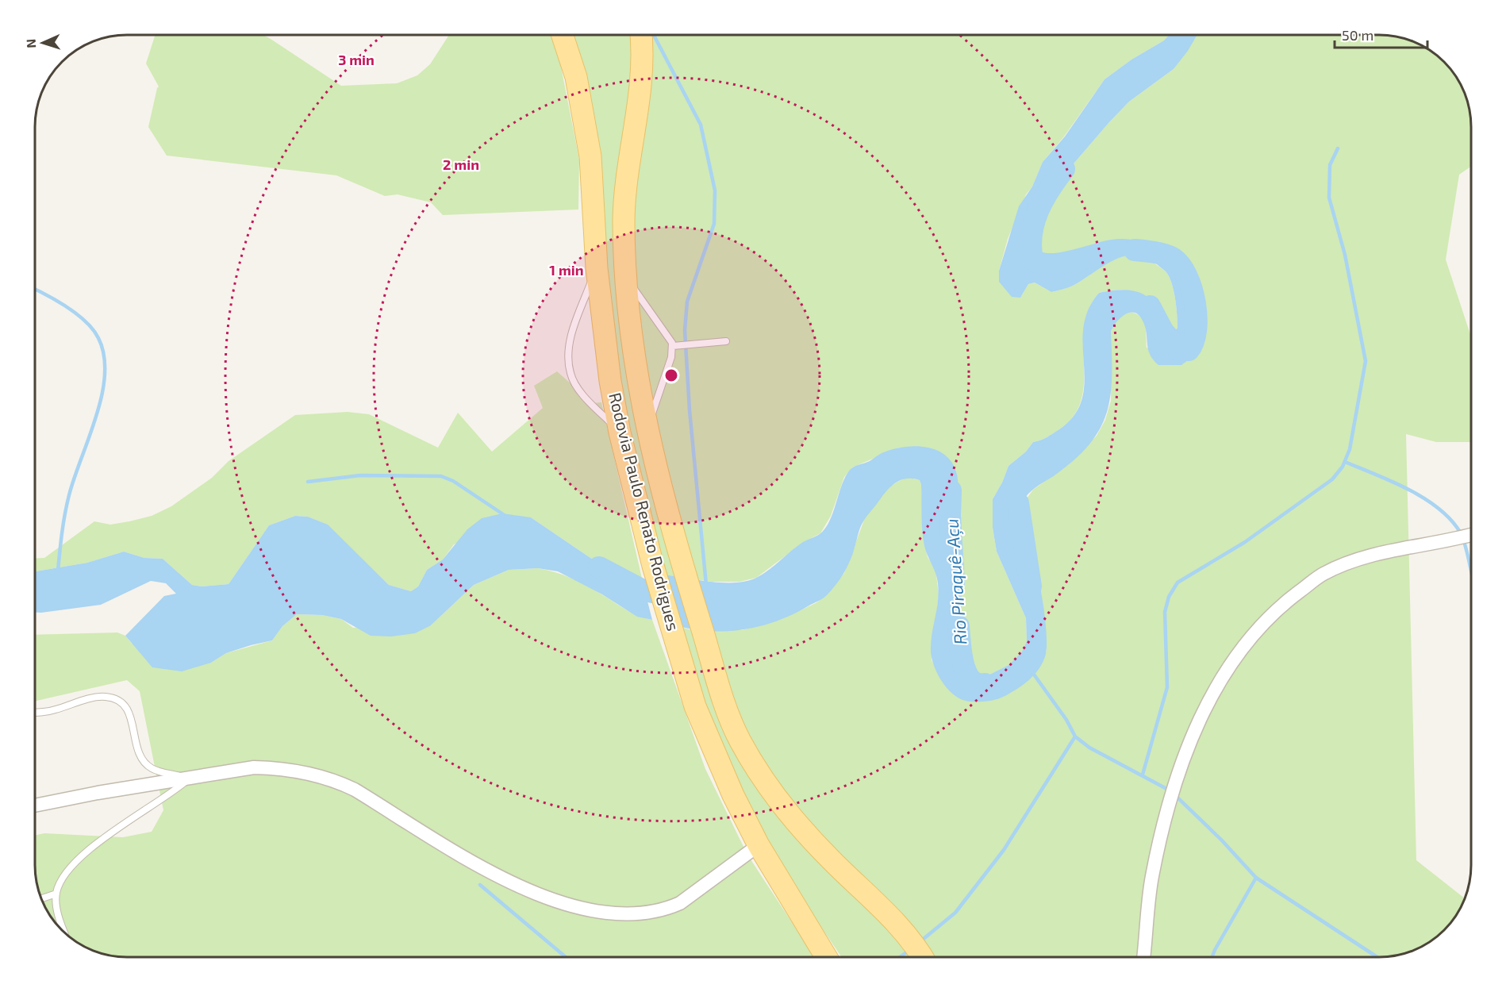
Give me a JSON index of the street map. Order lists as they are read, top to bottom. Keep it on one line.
{"streets":{"main road":["Rodovia Paulo Renato Rodrigues"]},"water":["Rio Piraquê-Açu"],"scale_bar":"50 m","north":"left","rings":["3 min","2 min","1 min"]}
